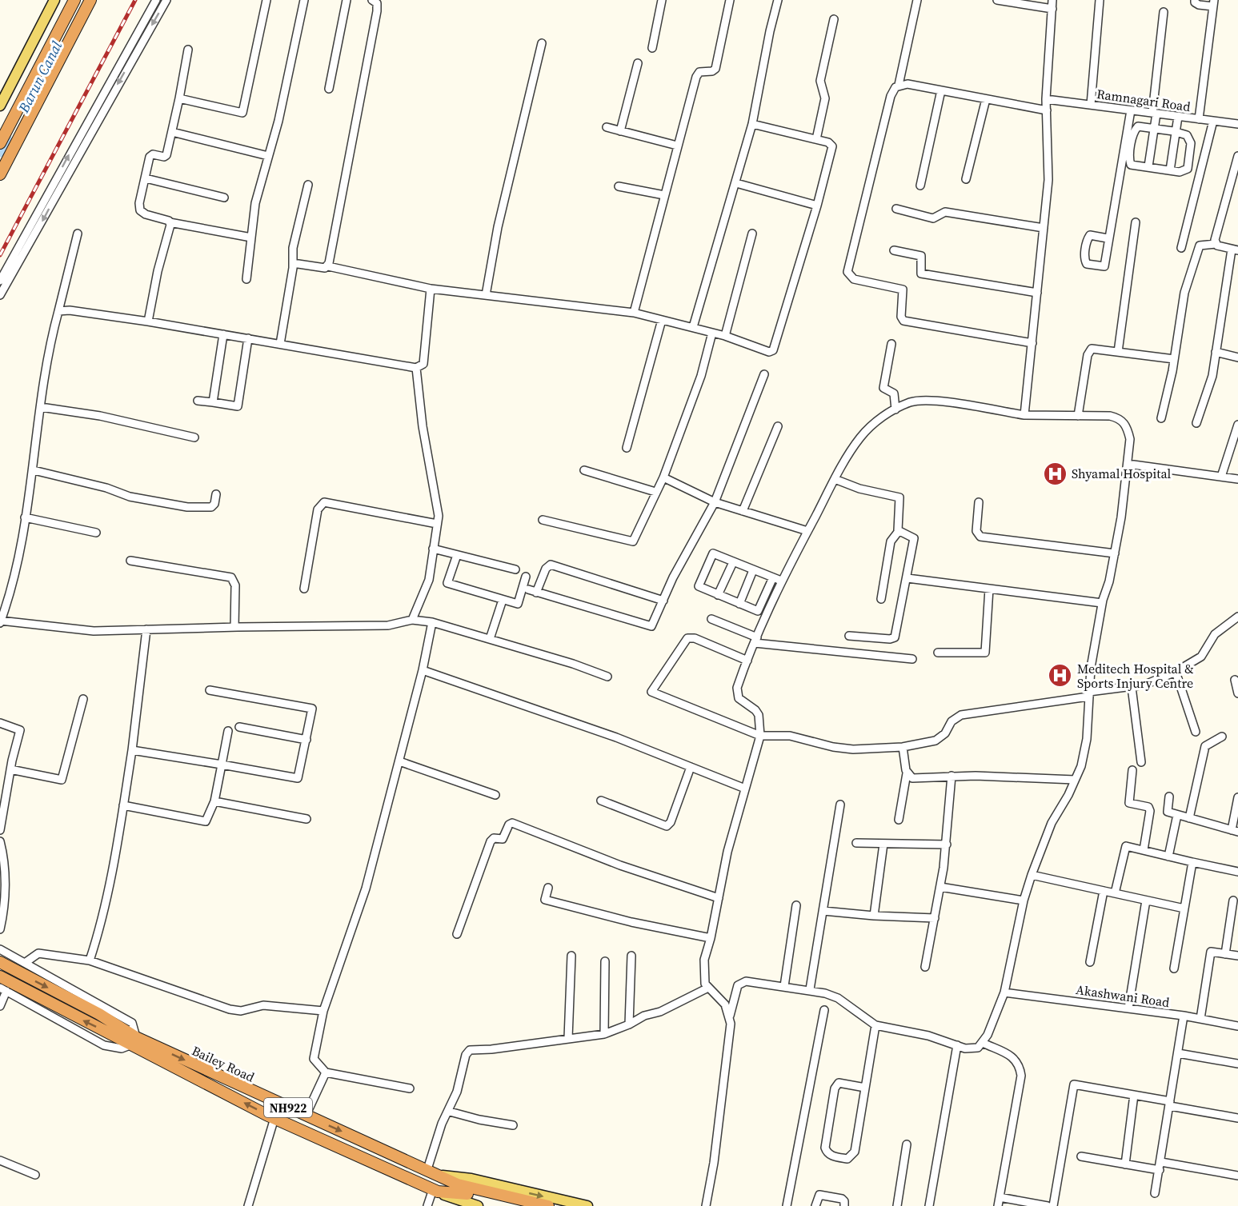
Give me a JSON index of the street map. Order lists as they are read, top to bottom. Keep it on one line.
{"streets":{"highway":["Bailey Road","NH922"],"street":["Ramnagari Road","Akashwani Road"]},"crossings":[["Bailey Road","NH922"]],"water":["Barun Canal"],"places":{"hospital":["Shyamal Hospital","Meditech Hospital & Sports Injury Centre"]}}
